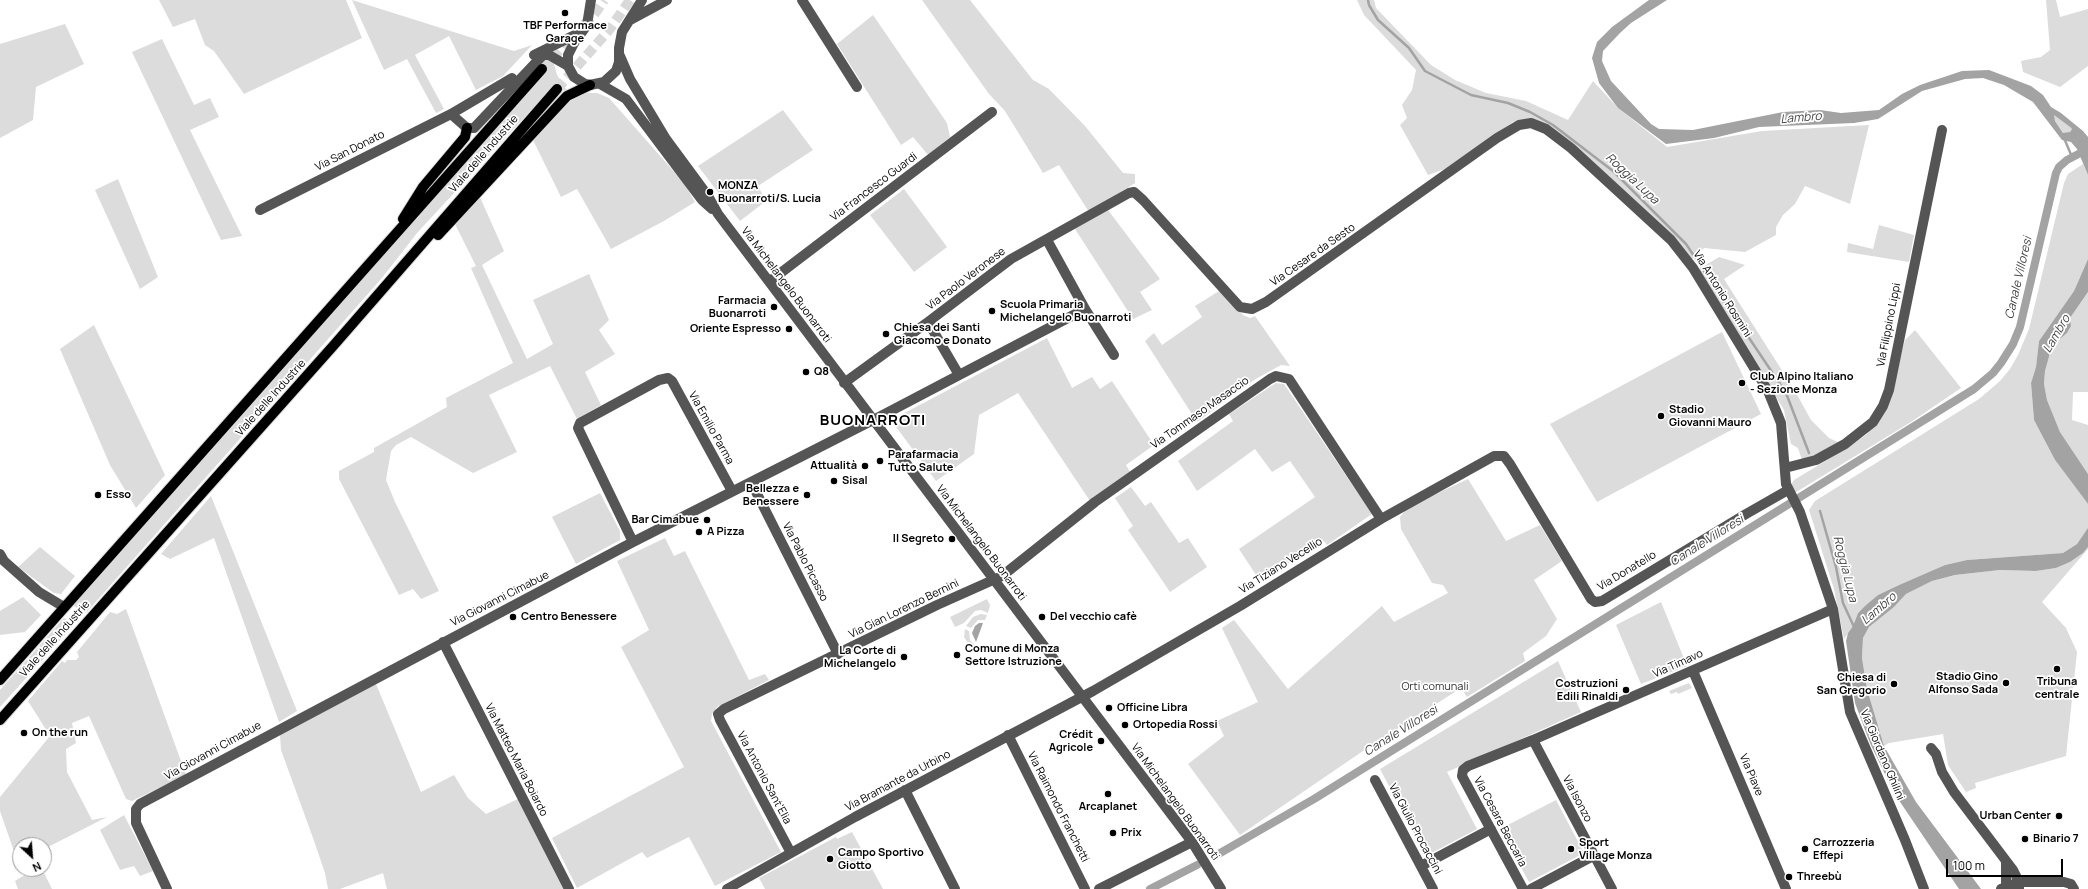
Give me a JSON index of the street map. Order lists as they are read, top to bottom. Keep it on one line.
{"streets":{"main road":["Viale delle Industrie"],"street":["Via San Donato","Via Francesco Guardi","Via Cesare da Sesto","Via Paolo Veronese","Via Michelangelo Buonarroti","Via Antonio Rosmini","Via Filippino Lippi","Via Tommaso Masaccio","Via Emilio Parma","Via Pablo Picasso","Via Tiziano Vecellio","Via Donatello","Via Giovanni Cimabue","Via Gian Lorenzo Bernini","Via Timavo","Via Giordano Ghilini","Via Matteo Maria Boiardo","Via Piave","Via Antonio Sant'Elia","Via Bramante da Urbino","Via Isonzo","Via Raimondo Franchetti","Via Cesare Beccaria","Via Giulio Procaccini"]},"crossings":[["Via Francesco Guardi","Via Michelangelo Buonarroti"],["Via Cesare da Sesto","Via Paolo Veronese"],["Via Cesare da Sesto","Via Antonio Rosmini"],["Via Paolo Veronese","Via Michelangelo Buonarroti"],["Via Michelangelo Buonarroti","Via Tommaso Masaccio"],["Via Michelangelo Buonarroti","Via Tiziano Vecellio"],["Via Michelangelo Buonarroti","Via Giovanni Cimabue"],["Via Michelangelo Buonarroti","Via Gian Lorenzo Bernini"],["Via Michelangelo Buonarroti","Via Bramante da Urbino"],["Via Antonio Rosmini","Via Filippino Lippi"],["Via Antonio Rosmini","Via Donatello"],["Via Antonio Rosmini","Via Giordano Ghilini"],["Via Tommaso Masaccio","Via Tiziano Vecellio"],["Via Tommaso Masaccio","Via Gian Lorenzo Bernini"],["Via Emilio Parma","Via Giovanni Cimabue"],["Via Pablo Picasso","Via Giovanni Cimabue"],["Via Pablo Picasso","Via Gian Lorenzo Bernini"],["Via Tiziano Vecellio","Via Donatello"],["Via Tiziano Vecellio","Via Bramante da Urbino"],["Via Donatello","Via Giordano Ghilini"],["Via Giovanni Cimabue","Via Matteo Maria Boiardo"],["Via Gian Lorenzo Bernini","Via Antonio Sant'Elia"],["Via Timavo","Via Giordano Ghilini"],["Via Timavo","Via Piave"],["Via Timavo","Via Isonzo"],["Via Timavo","Via Cesare Beccaria"],["Via Antonio Sant'Elia","Via Bramante da Urbino"],["Via Bramante da Urbino","Via Raimondo Franchetti"],["Via Isonzo","Via Cesare Beccaria"]],"districts":["BUONARROTI"],"water":["Lambro","Roggia Lupa","Canale Villoresi"],"parks":["Orti comunali"],"places":["TBF Performace Garage","MONZA Buonarroti/S. Lucia","Farmacia Buonarroti","Scuola Primaria Michelangelo Buonarroti","Oriente Espresso","Chiesa dei Santi Giacomo e Donato","Q8","Club Alpino Italiano - Sezione Monza","Stadio Giovanni Mauro","Parafarmacia Tutto Salute","Attualità","Sisal","Esso","Bellezza e Benessere","Bar Cimabue","A Pizza","Il Segreto","Centro Benessere","Del vecchio cafè","Comune di Monza Settore Istruzione","La Corte di Michelangelo","Tribuna centrale","Stadio Gino Alfonso Sada","Chiesa di San Gregorio","Costruzioni Edili Rinaldi","Officine Libra","Ortopedia Rossi","On the run","Crédit Agricole","Arcaplanet","Urban Center","Prix","Binario 7","Sport Village Monza","Carrozzeria Effepi","Campo Sportivo Giotto","Threebù"],"scale_bar":"100 m","north":"bottom right"}
